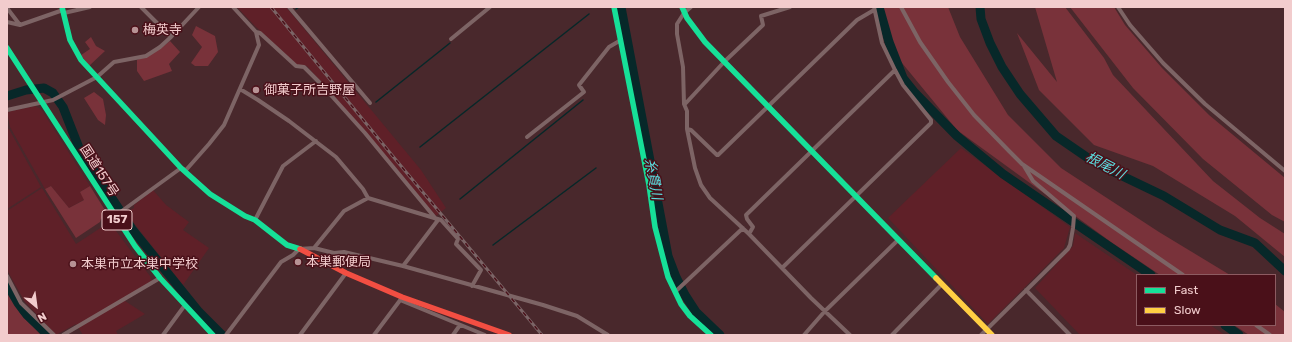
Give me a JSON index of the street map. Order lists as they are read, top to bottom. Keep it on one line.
{"streets":{"main road":["国道157号","157"]},"water":["根尾川","糸貫川"],"places":["梅英寺","御菓子所吉野屋","本巣郵便局","本巣市立本巣中学校"],"legend":["Fast","Slow"],"north":"bottom right"}
